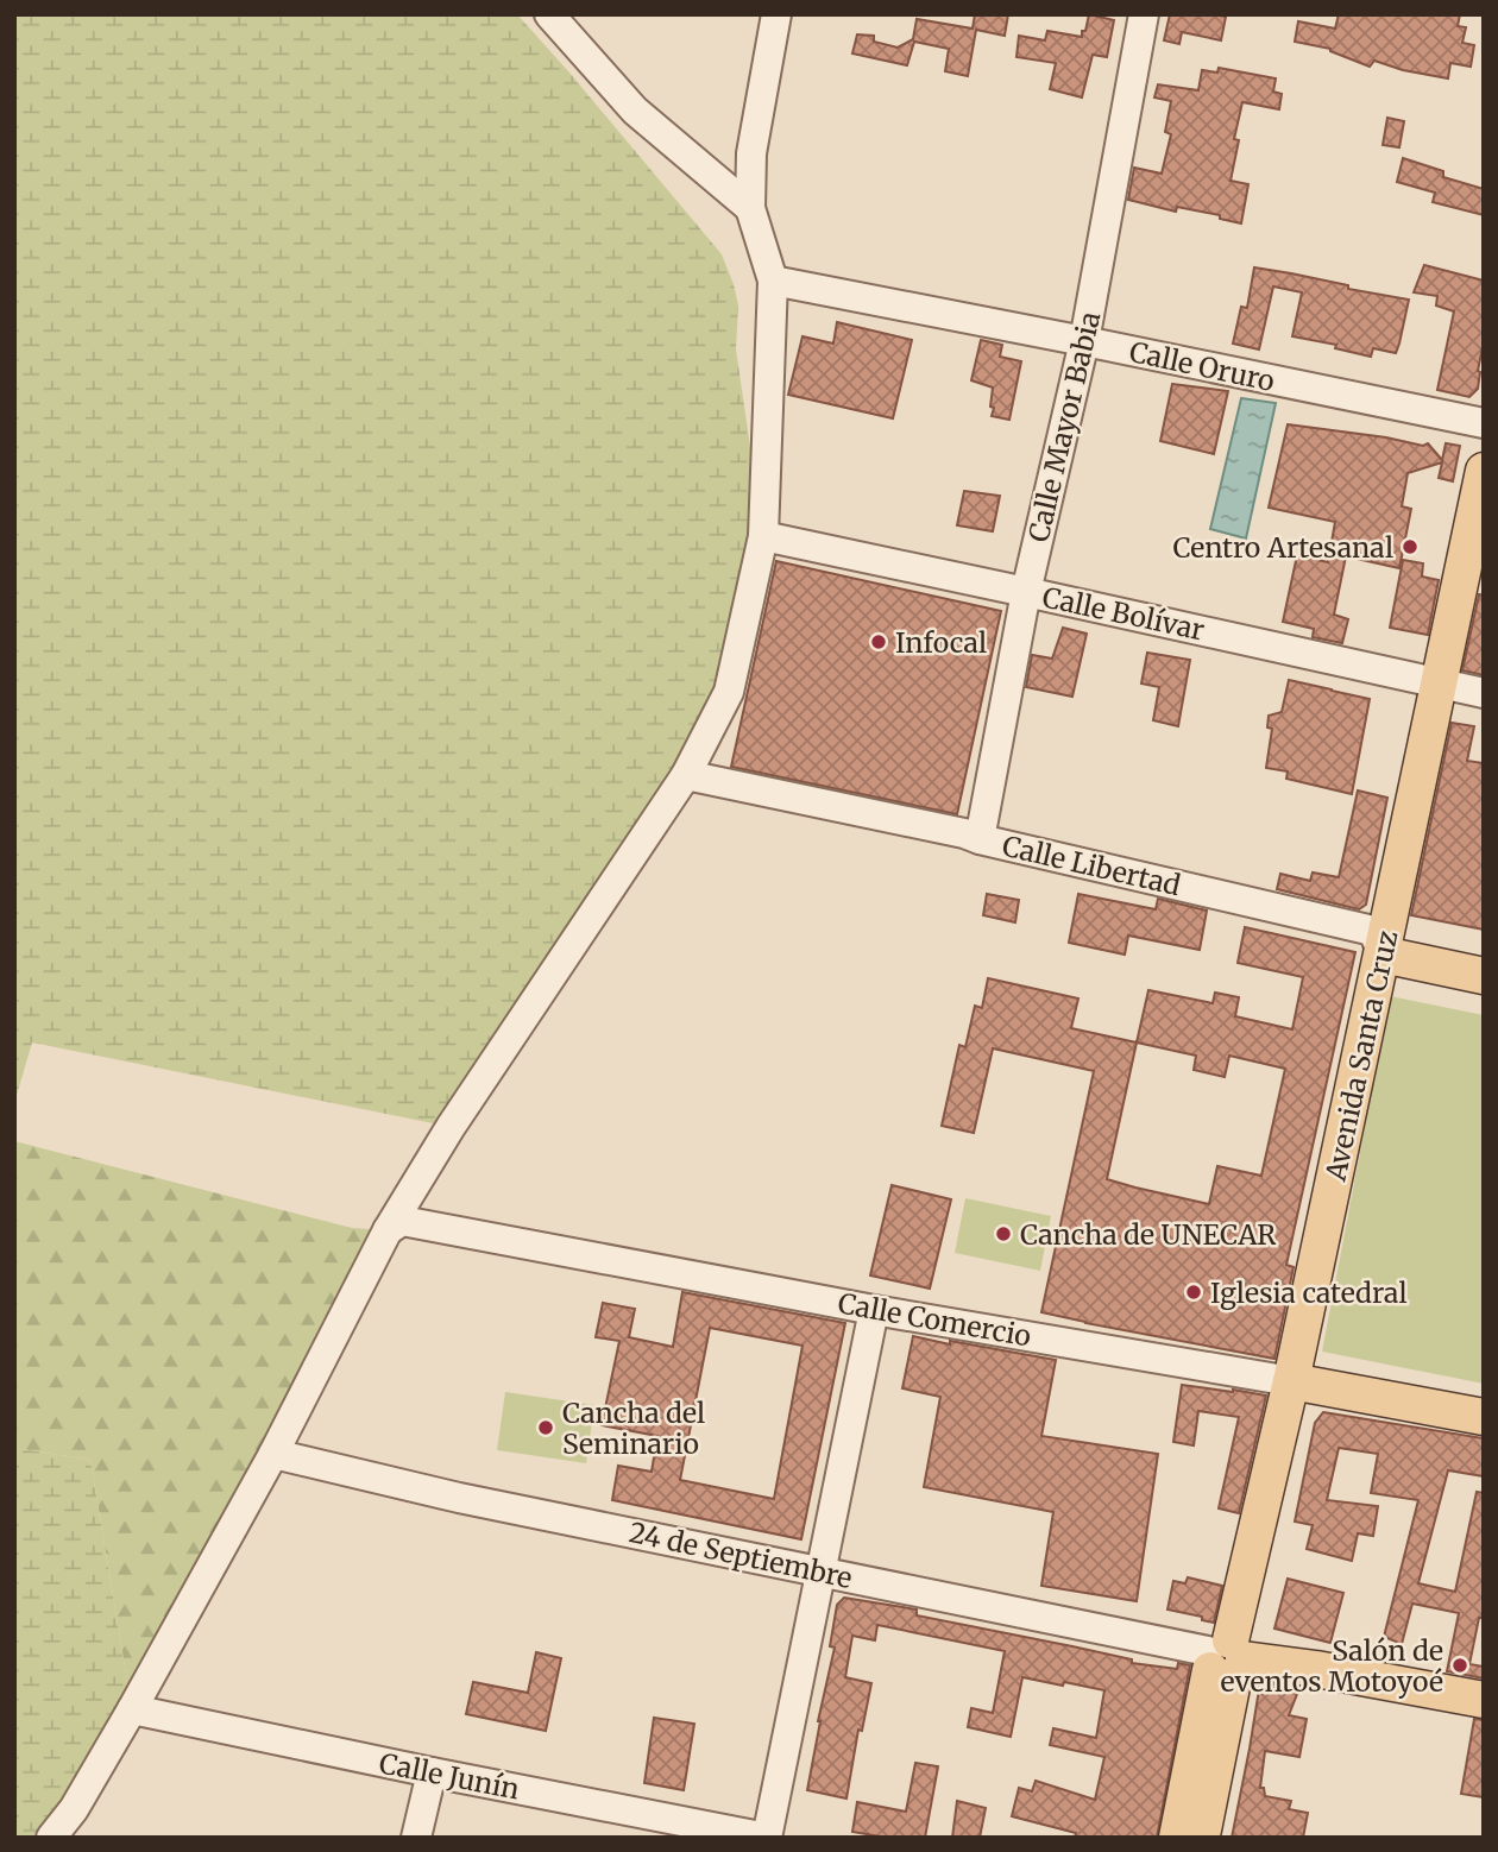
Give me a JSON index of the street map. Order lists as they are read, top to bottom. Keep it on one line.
{"streets":{"main road":["Avenida Santa Cruz","Calle Comercio","24 de Septiembre"],"street":["Calle Oruro","Calle Mayor Babia","Calle Bolívar","Calle Libertad","Calle Junín"]},"crossings":[["Calle Oruro","Calle Mayor Babia"],["Calle Mayor Babia","Calle Bolívar"],["Calle Mayor Babia","Calle Libertad"],["Calle Bolívar","Avenida Santa Cruz"],["Calle Libertad","Avenida Santa Cruz"],["Avenida Santa Cruz","Calle Comercio"],["Avenida Santa Cruz","24 de Septiembre"]],"places":["Centro Artesanal","Infocal","Cancha de UNECAR","Iglesia catedral","Cancha del Seminario","Salón de eventos Motoyoé"]}
